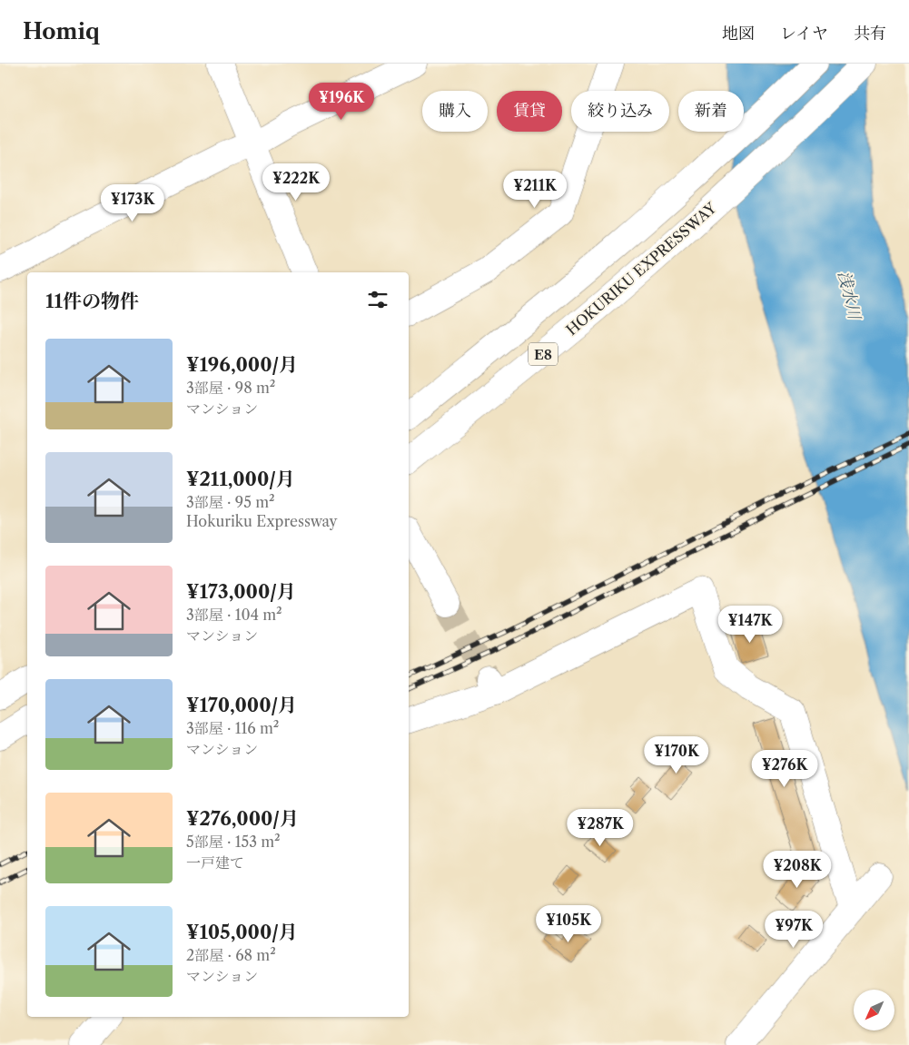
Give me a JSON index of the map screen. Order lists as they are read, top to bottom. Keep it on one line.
{"streets":{"main road":["HOKURIKU EXPRESSWAY","E8"]},"water":["浅水川"],"north":"bottom left","page":{"header":"Homiq","nav":["地図","レイヤ","共有"],"price":["¥196K","¥222K","¥211K","¥173K","¥147K","¥170K","¥276K","¥287K","¥208K","¥105K","¥97K"],"chip":["購入","賃貸","絞り込み","新着"],"heading":"11件の物件","list":[{"name":"¥196,000/月","note":"3部屋 · 98 m² · マンション"},{"name":"¥211,000/月","note":"3部屋 · 95 m² · Hokuriku Expressway"},{"name":"¥173,000/月","note":"3部屋 · 104 m² · マンション"},{"name":"¥170,000/月","note":"3部屋 · 116 m² · マンション"},{"name":"¥276,000/月","note":"5部屋 · 153 m² · 一戸建て"},{"name":"¥105,000/月","note":"2部屋 · 68 m² · マンション"}]}}
